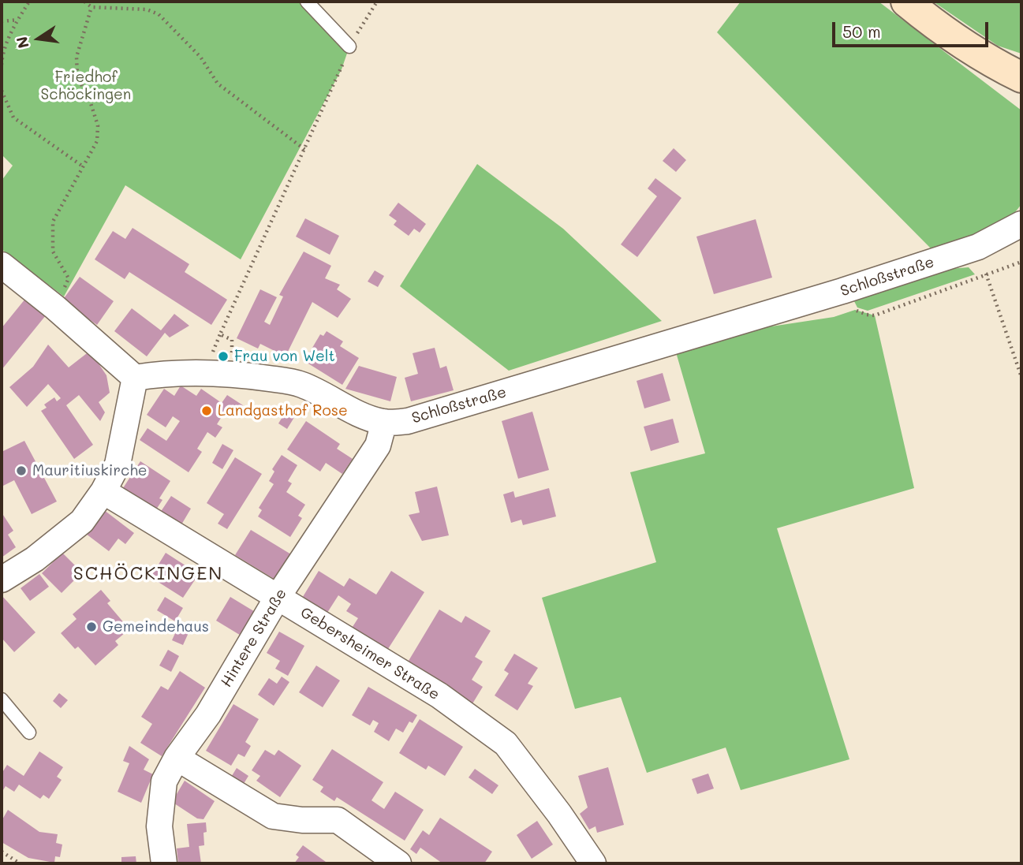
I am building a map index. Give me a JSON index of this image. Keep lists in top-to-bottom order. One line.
{"streets":{"street":["Schloßstraße","Hintere Straße","Gebersheimer Straße"]},"crossings":[["Schloßstraße","Hintere Straße"],["Hintere Straße","Gebersheimer Straße"]],"districts":["SCHÖCKINGEN"],"parks":["Friedhof Schöckingen"],"places":["Frau von Welt","Landgasthof Rose","Mauritiuskirche","Gemeindehaus"],"scale_bar":"50 m","north":"left"}
